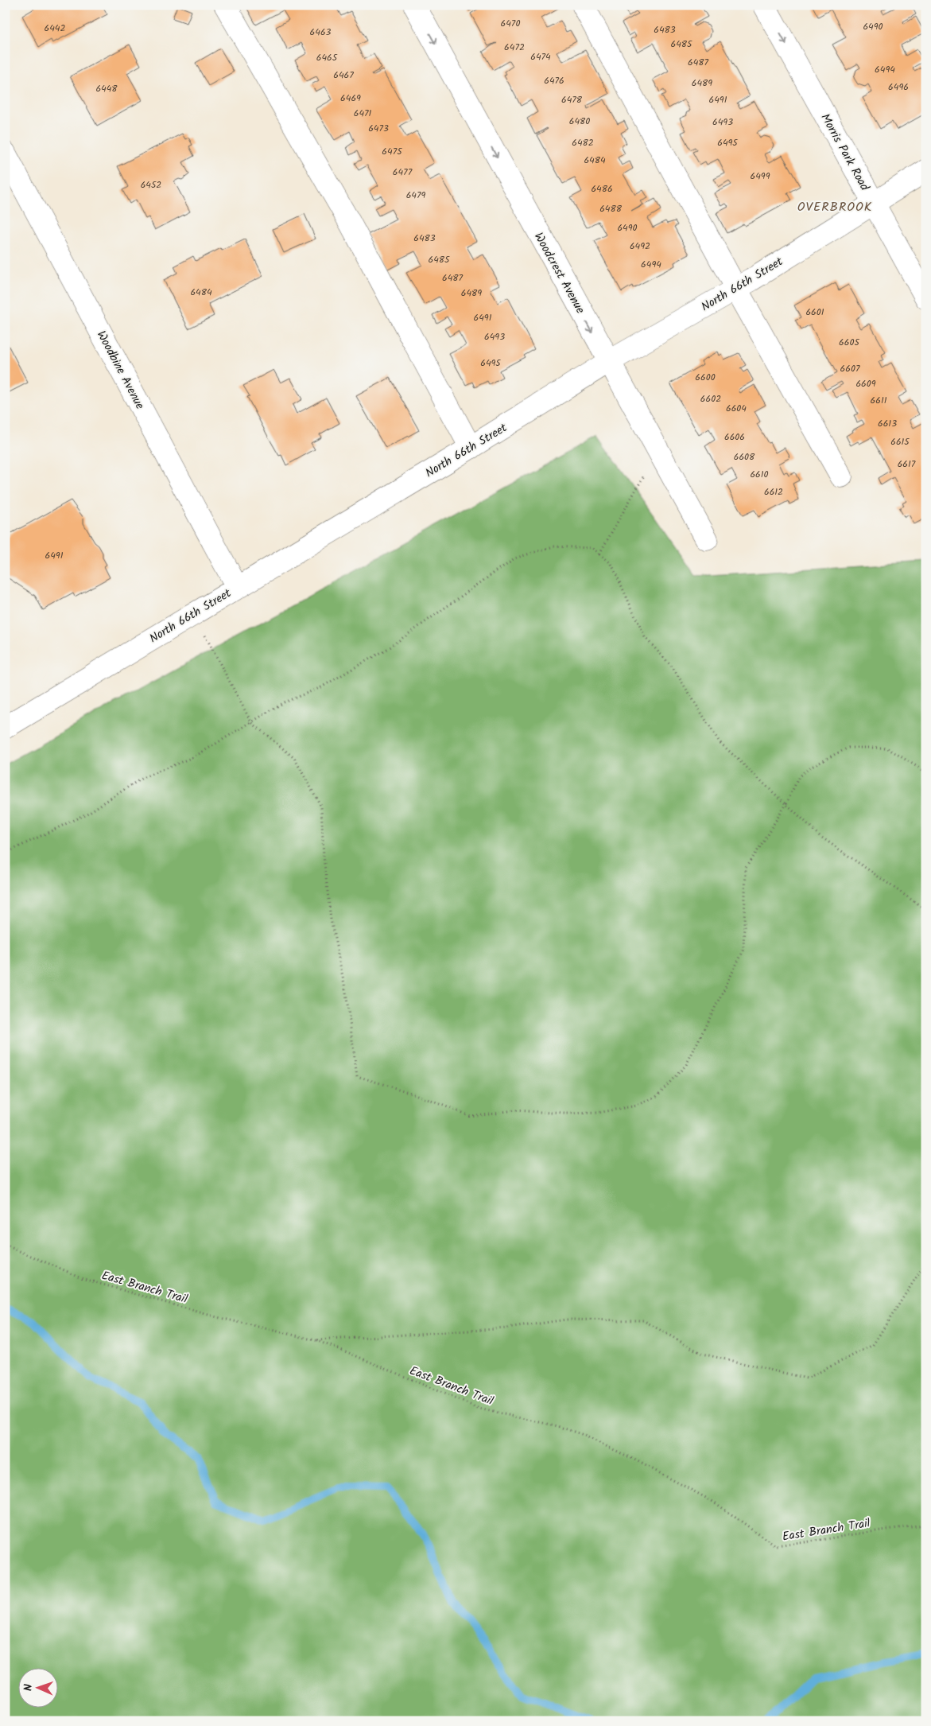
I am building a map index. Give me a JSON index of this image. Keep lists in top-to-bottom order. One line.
{"streets":{"street":["Morris Park Road","Woodcrest Avenue","North 66th Street","Woodbine Avenue"],"path":["East Branch Trail"]},"crossings":[["Morris Park Road","North 66th Street"],["Woodcrest Avenue","North 66th Street"],["North 66th Street","Woodbine Avenue"]],"districts":["OVERBROOK"],"house_numbers":["6470","6490","6442","6483","6463","6485","6472","6474","6465","6487","6494","6467","6476","6489","6496","6448","6469","6478","6491","6471","6480","6493","6473","6482","6495","6475","6484","6477","6499","6452","6486","6479","6488","6490","6483","6492","6485","6494","6487","6484","6489","6601","6491","6493","6605","6495","6607","6600","6609","6602","6611","6604","6613","6606","6615","6608","6617","6610","6612","6491"],"north":"left"}
